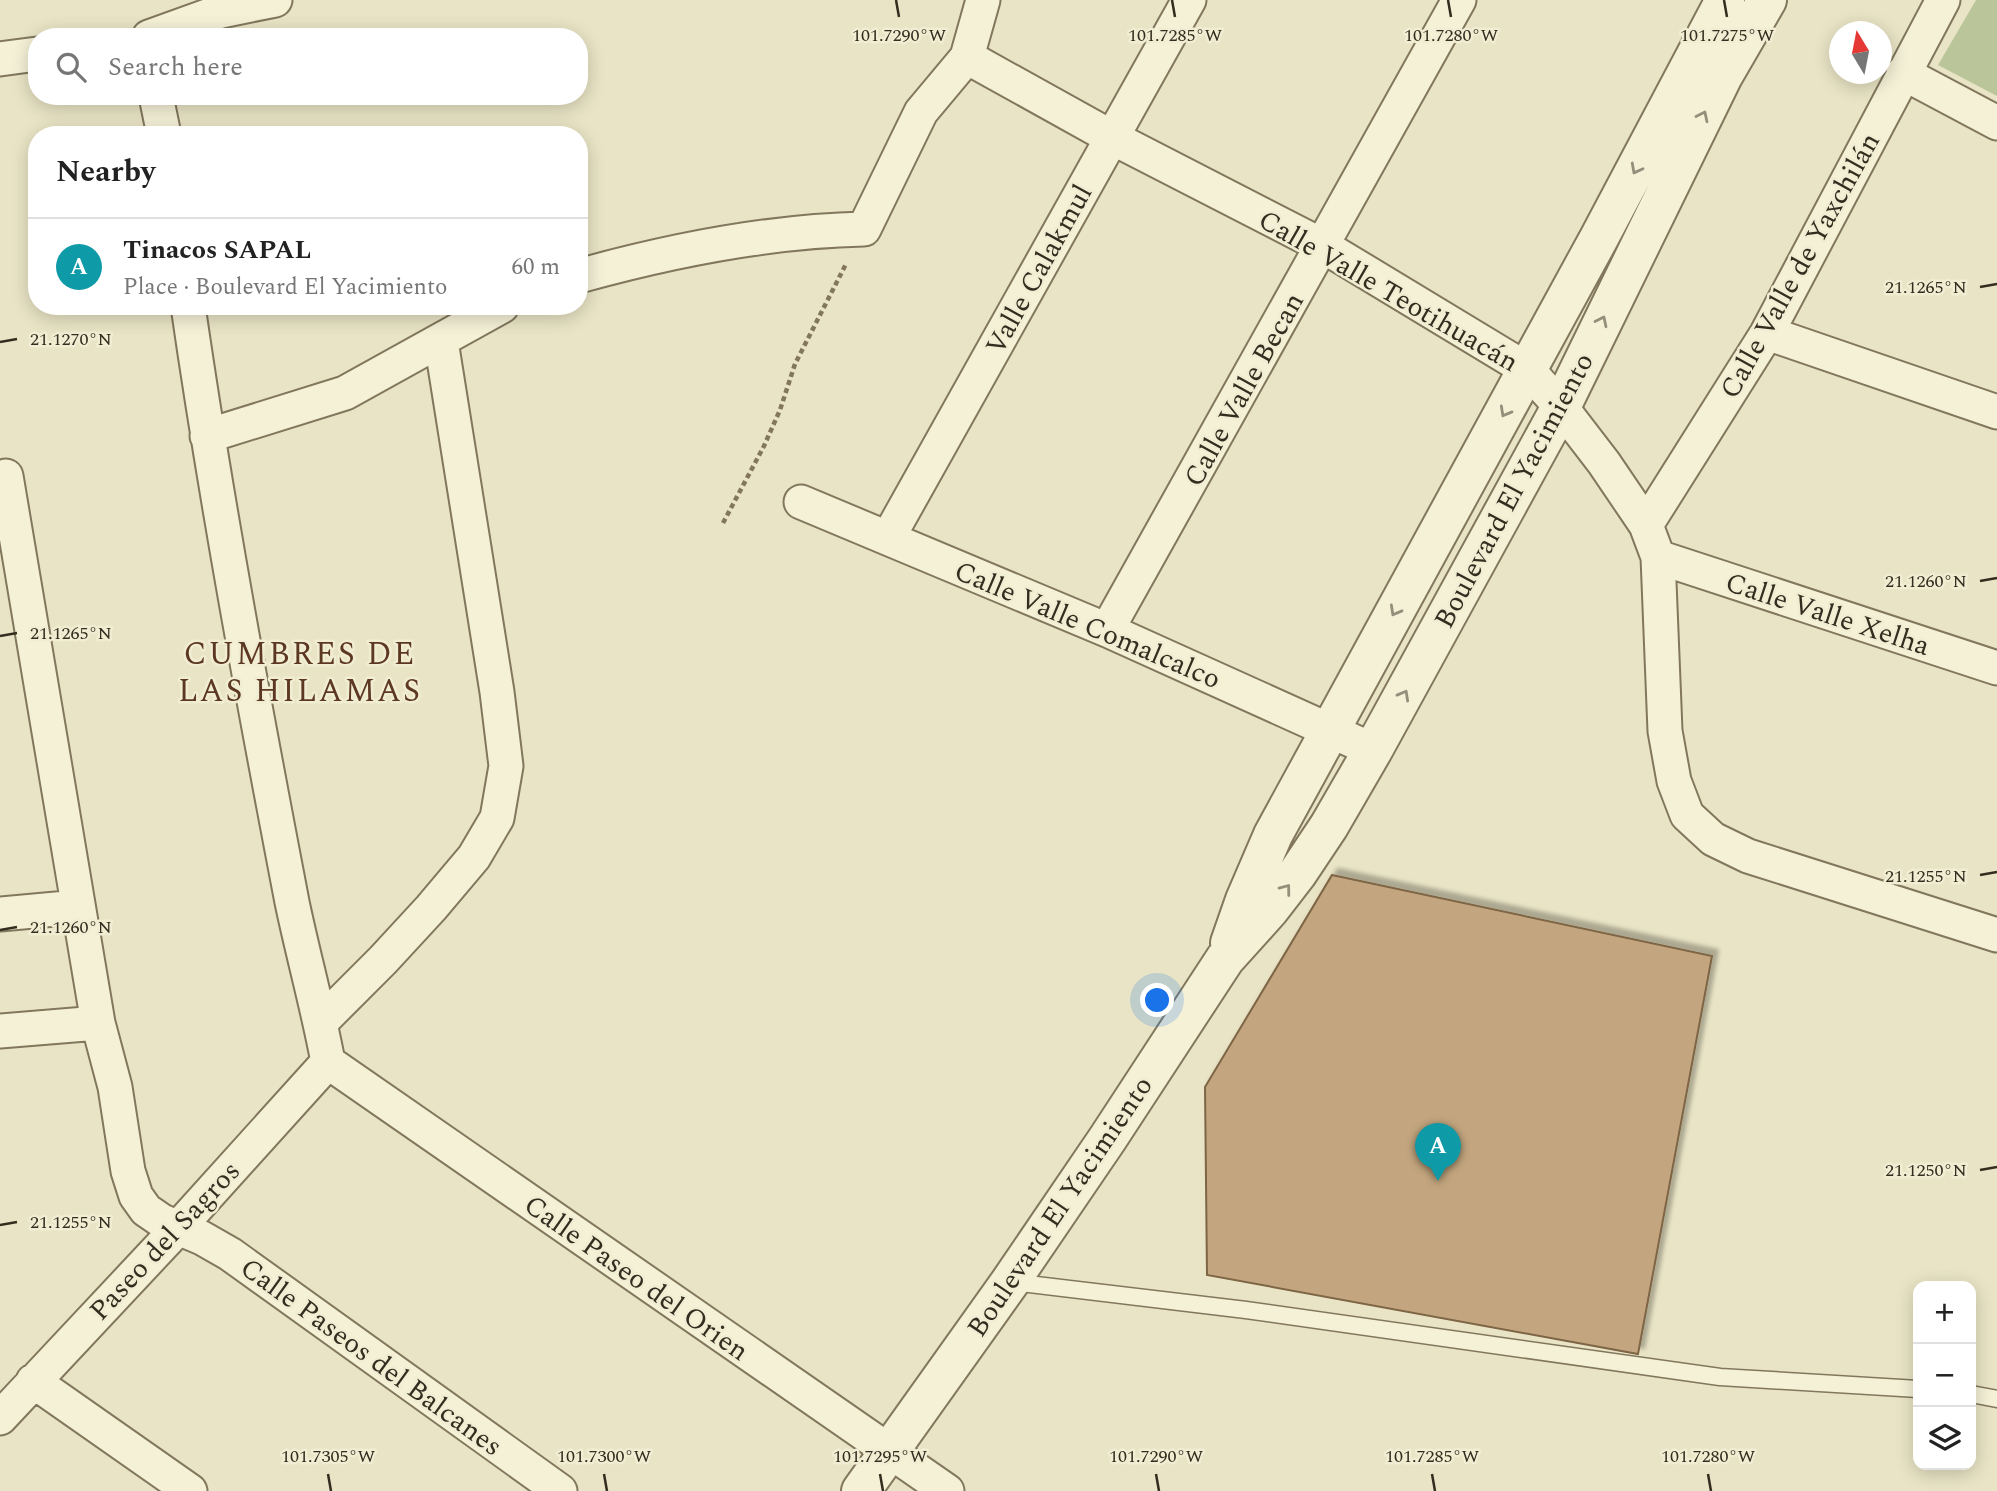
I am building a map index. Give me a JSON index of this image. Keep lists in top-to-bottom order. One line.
{"streets":{"street":["Calle Valle de Yaxchilán","Valle Calakmul","Calle Valle Teotihuacán","Calle Valle Becan","Boulevard El Yacimiento","Calle Valle Xelha","Calle Valle Comalcalco","Paseo del Sagros","Calle Paseo del Orien","Calle Paseos del Balcanes"]},"crossings":[["Calle Valle de Yaxchilán","Calle Valle Teotihuacán"],["Valle Calakmul","Calle Valle Teotihuacán"],["Valle Calakmul","Calle Valle Comalcalco"],["Calle Valle Teotihuacán","Calle Valle Becan"],["Calle Valle Teotihuacán","Boulevard El Yacimiento"],["Calle Valle Teotihuacán","Calle Valle Xelha"],["Calle Valle Becan","Calle Valle Comalcalco"],["Boulevard El Yacimiento","Calle Valle Comalcalco"],["Boulevard El Yacimiento","Calle Paseo del Orien"],["Paseo del Sagros","Calle Paseo del Orien"],["Paseo del Sagros","Calle Paseos del Balcanes"]],"districts":["CUMBRES DE LAS HILAMAS"],"north":"top","page":{"search":"Search here","heading":"Nearby","list":[{"mark":"A","name":"Tinacos SAPAL","note":"Place · Boulevard El Yacimiento","value":"60 m"}],"pins":"A","map_buttons":["+","−"]},"coordinates":["101.7290°W","101.7285°W","101.7280°W","101.7275°W","21.1265°N","21.1270°N","21.1260°N","21.1255°N","21.1250°N","101.7305°W","101.7300°W","101.7295°W"]}
